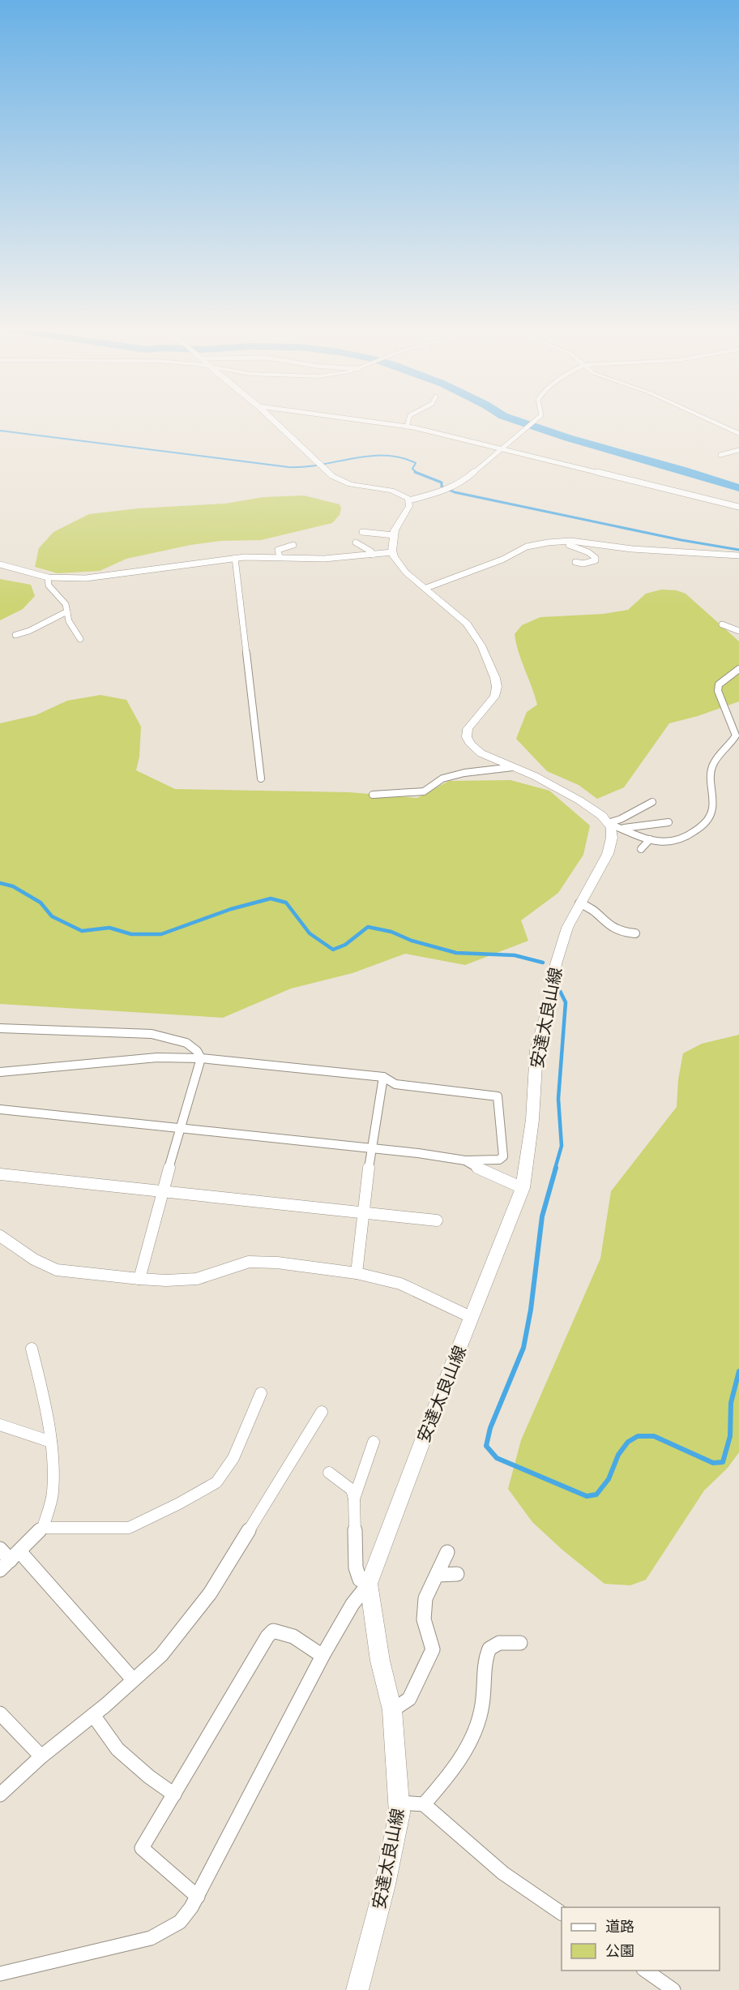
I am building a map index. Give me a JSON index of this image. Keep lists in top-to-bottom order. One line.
{"streets":{"main road":["安達太良山線"]},"legend":["道路","公園"]}
